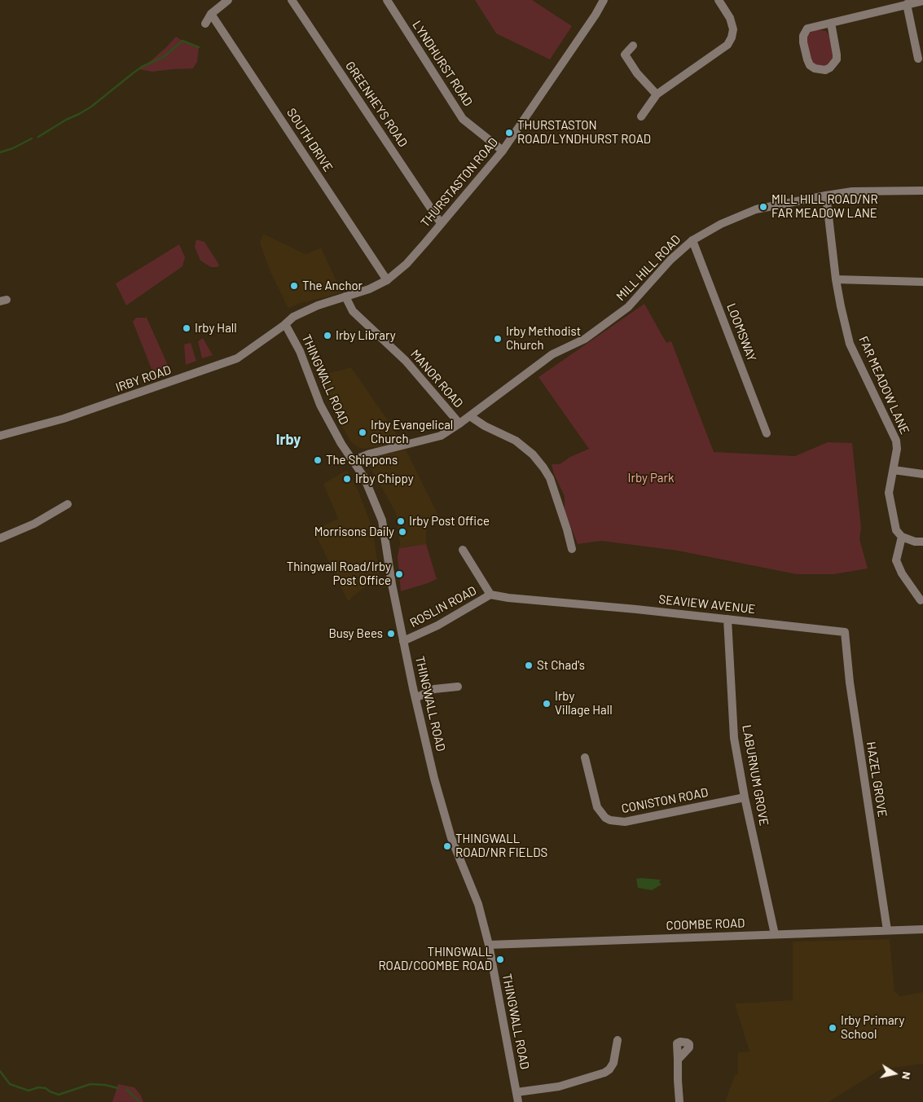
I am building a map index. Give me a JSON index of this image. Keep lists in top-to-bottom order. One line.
{"streets":{"street":["LYNDHURST ROAD","GREENHEYS ROAD","SOUTH DRIVE","THURSTASTON ROAD","MILL HILL ROAD","LOOMSWAY","IRBY ROAD","MANOR ROAD","THINGWALL ROAD","FAR MEADOW LANE","SEAVIEW AVENUE","ROSLIN ROAD","LABURNUM GROVE","HAZEL GROVE","CONISTON ROAD","COOMBE ROAD"]},"crossings":[["LYNDHURST ROAD","THURSTASTON ROAD"],["GREENHEYS ROAD","THURSTASTON ROAD"],["SOUTH DRIVE","THURSTASTON ROAD"],["THURSTASTON ROAD","IRBY ROAD"],["THURSTASTON ROAD","MANOR ROAD"],["THURSTASTON ROAD","THINGWALL ROAD"],["MILL HILL ROAD","LOOMSWAY"],["MILL HILL ROAD","MANOR ROAD"],["MILL HILL ROAD","THINGWALL ROAD"],["MILL HILL ROAD","FAR MEADOW LANE"],["IRBY ROAD","THINGWALL ROAD"],["THINGWALL ROAD","ROSLIN ROAD"],["THINGWALL ROAD","COOMBE ROAD"],["SEAVIEW AVENUE","ROSLIN ROAD"],["SEAVIEW AVENUE","LABURNUM GROVE"],["SEAVIEW AVENUE","HAZEL GROVE"],["LABURNUM GROVE","CONISTON ROAD"],["LABURNUM GROVE","COOMBE ROAD"],["HAZEL GROVE","COOMBE ROAD"]],"districts":["Irby"],"parks":["Irby Park"],"places":["THURSTASTON ROAD/LYNDHURST ROAD","MILL HILL ROAD/NR FAR MEADOW LANE","The Anchor","Irby Hall","Irby Library","Irby Methodist Church","Irby Evangelical Church","The Shippons","Irby Chippy","Irby Post Office","Morrisons Daily","Thingwall Road/Irby Post Office","Busy Bees","St Chad's","Irby Village Hall","THINGWALL ROAD/NR FIELDS","THINGWALL ROAD/COOMBE ROAD","Irby Primary School"],"north":"right"}
